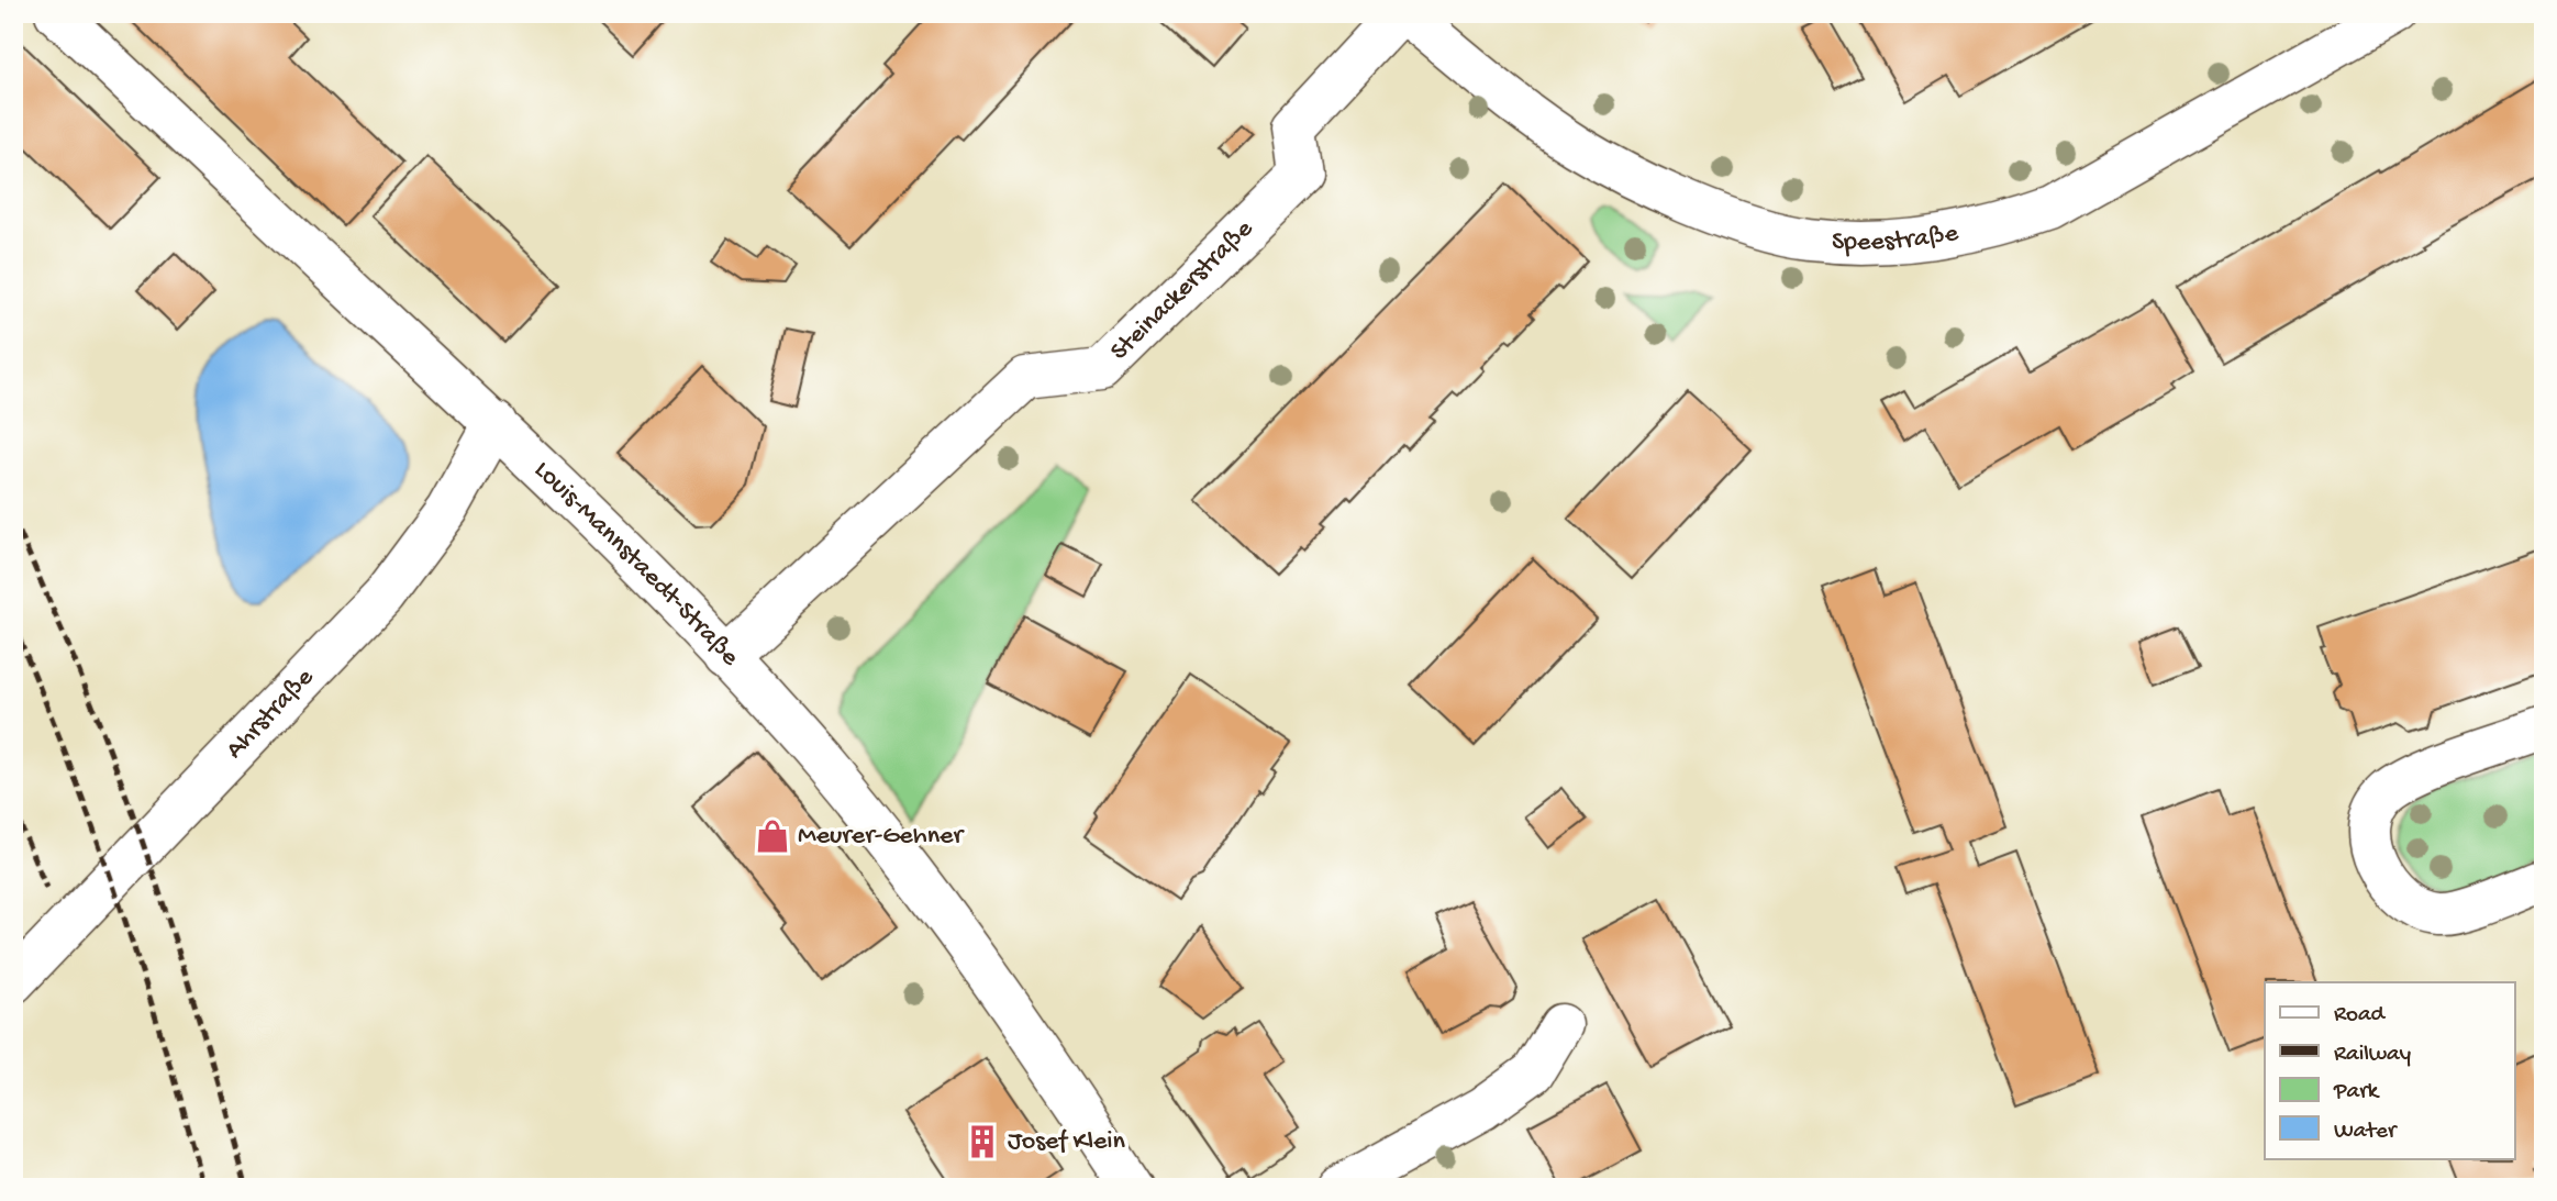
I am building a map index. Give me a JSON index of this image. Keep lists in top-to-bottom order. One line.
{"streets":{"street":["Speestraße","Steinackerstraße","Louis-Mannstaedt-Straße","Ahrstraße"]},"crossings":[["Speestraße","Steinackerstraße"],["Steinackerstraße","Louis-Mannstaedt-Straße"],["Louis-Mannstaedt-Straße","Ahrstraße"]],"places":{"shop":["Meurer-Gehner"],"building":["Josef Klein"]},"legend":["Road","Railway","Park","Water"]}
